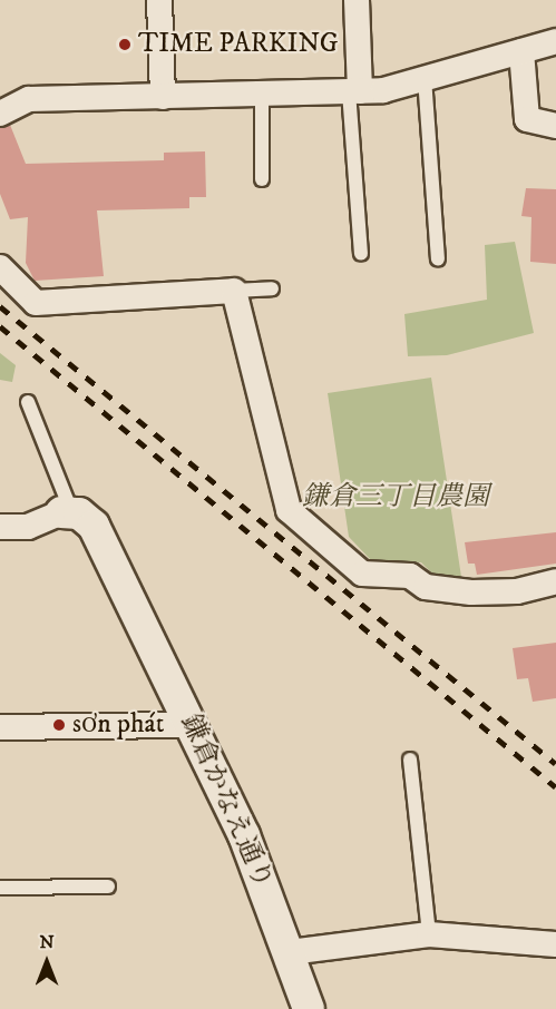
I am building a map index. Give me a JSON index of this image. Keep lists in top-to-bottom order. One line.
{"streets":{"street":["鎌倉かなえ通り"]},"parks":["鎌倉三丁目農園"],"places":["TIME PARKING","sơn phát"],"north":"top"}
